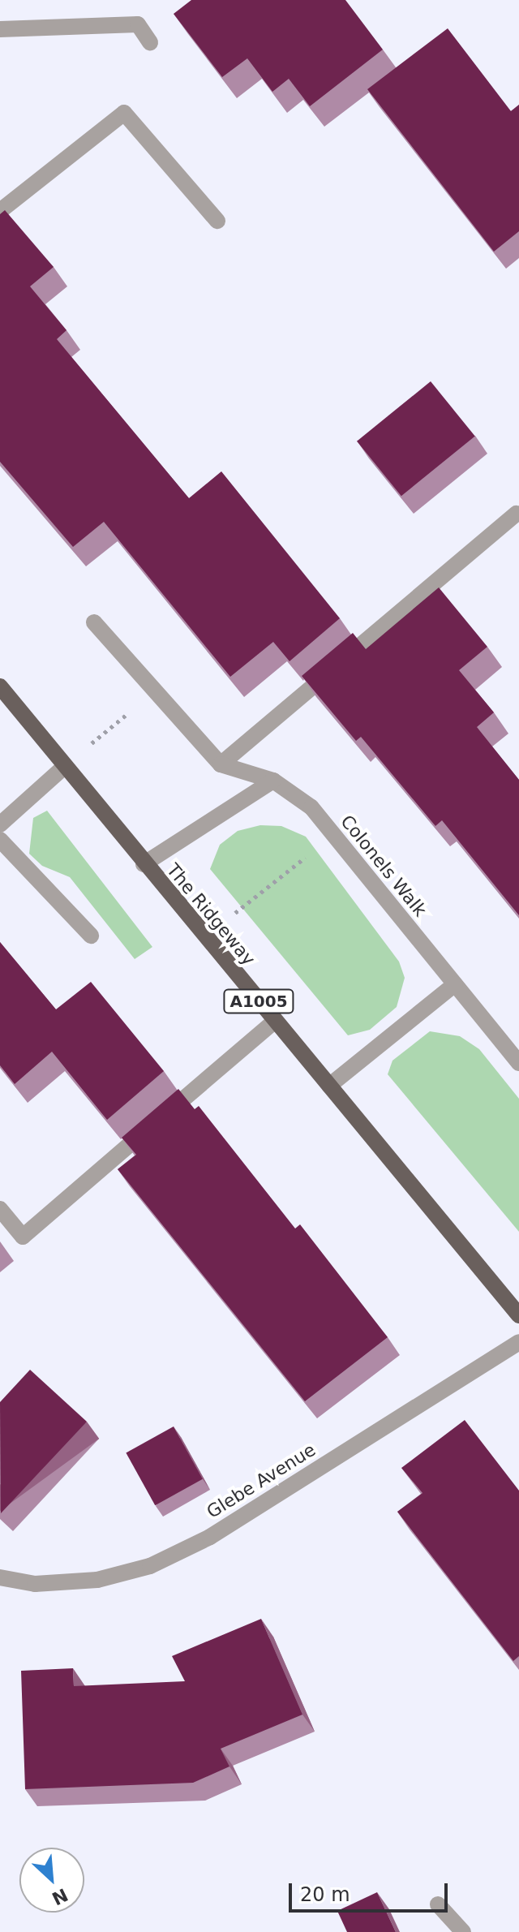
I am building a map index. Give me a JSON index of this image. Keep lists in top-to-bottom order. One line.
{"streets":{"main road":["The Ridgeway","A1005"],"street":["Colonels Walk","Glebe Avenue"]},"scale_bar":"20 m","north":"bottom right"}
